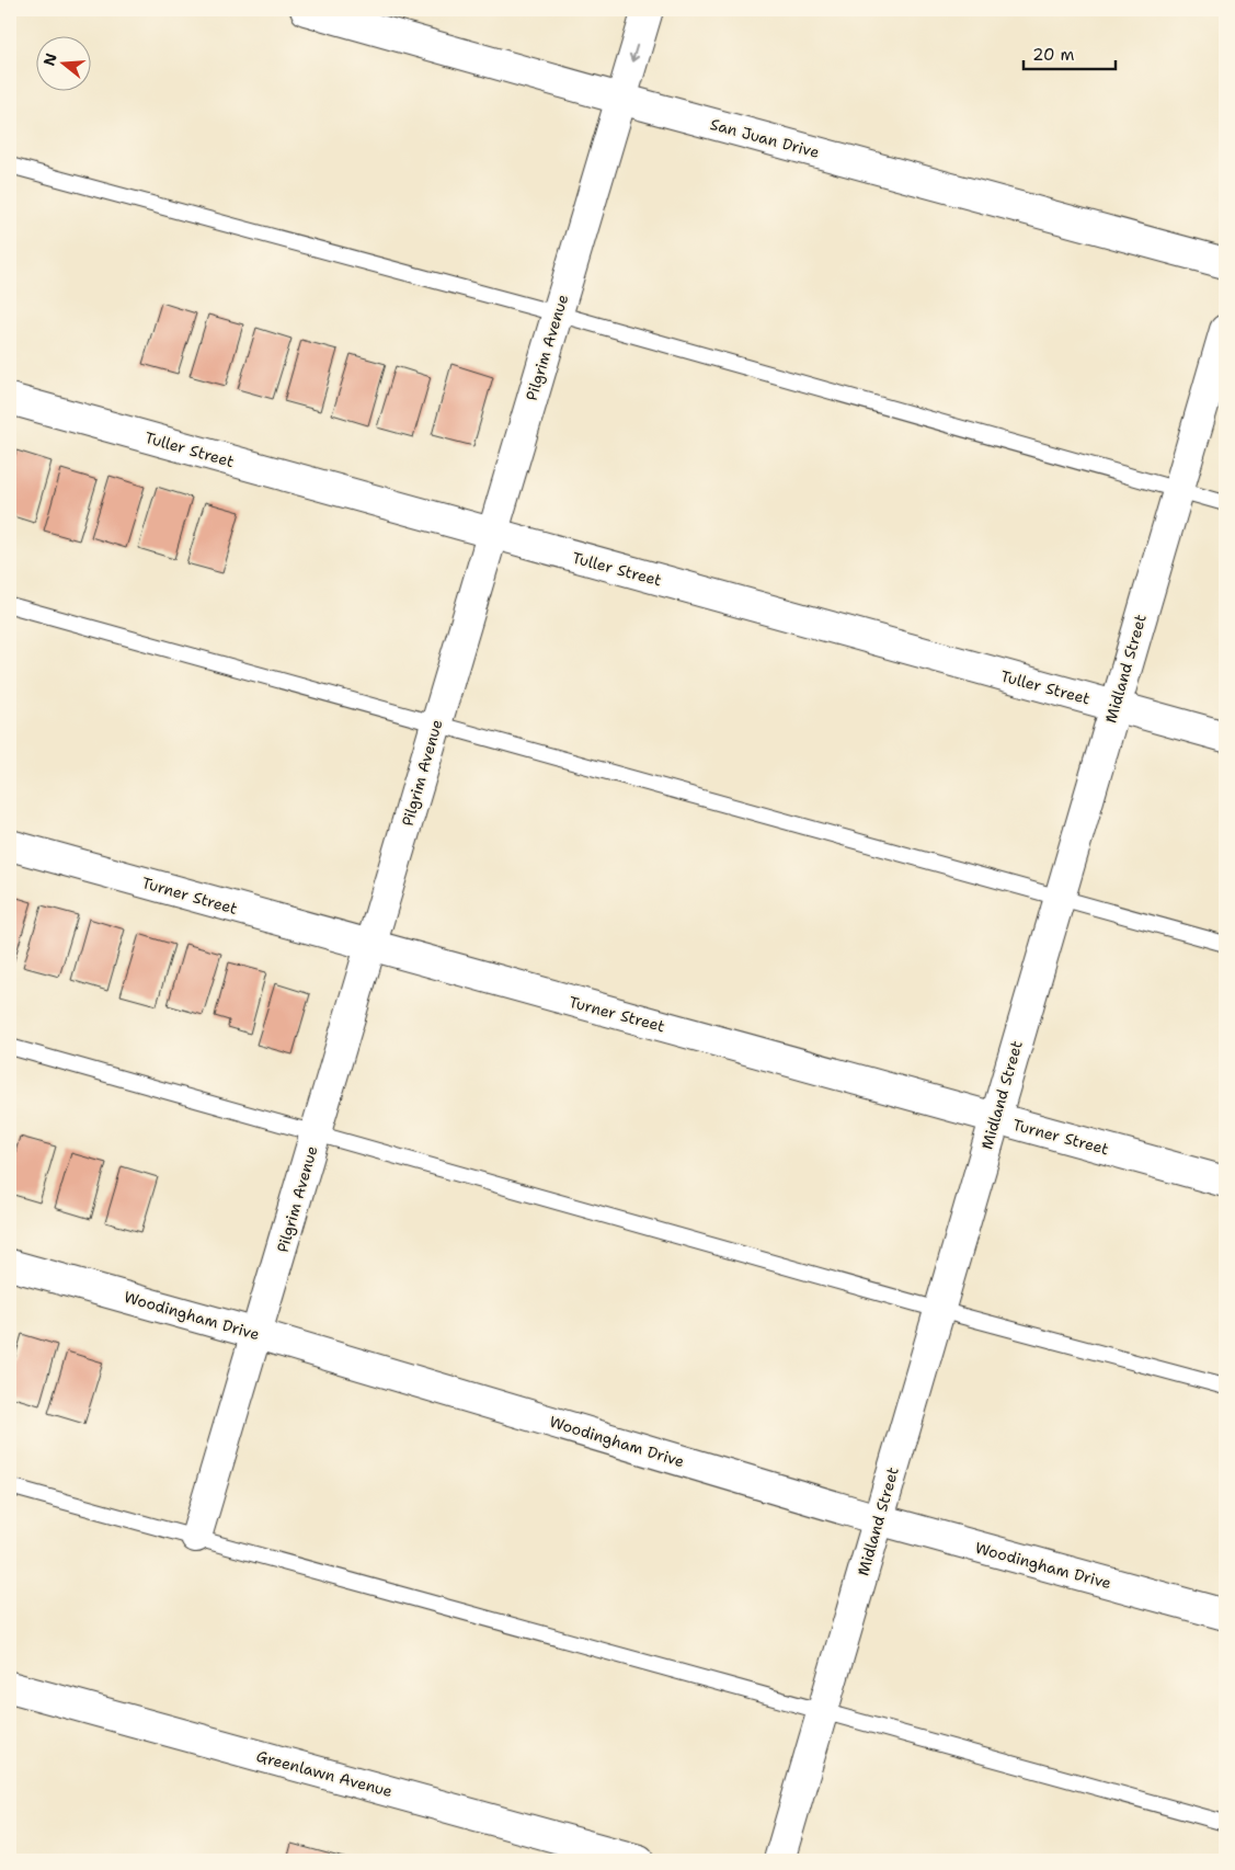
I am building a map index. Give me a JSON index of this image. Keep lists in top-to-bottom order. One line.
{"streets":{"street":["San Juan Drive","Pilgrim Avenue","Tuller Street","Midland Street","Turner Street","Woodingham Drive","Greenlawn Avenue"]},"crossings":[["San Juan Drive","Pilgrim Avenue"],["Pilgrim Avenue","Tuller Street"],["Pilgrim Avenue","Turner Street"],["Pilgrim Avenue","Woodingham Drive"],["Tuller Street","Midland Street"],["Midland Street","Turner Street"],["Midland Street","Woodingham Drive"]],"scale_bar":"20 m","north":"left"}
